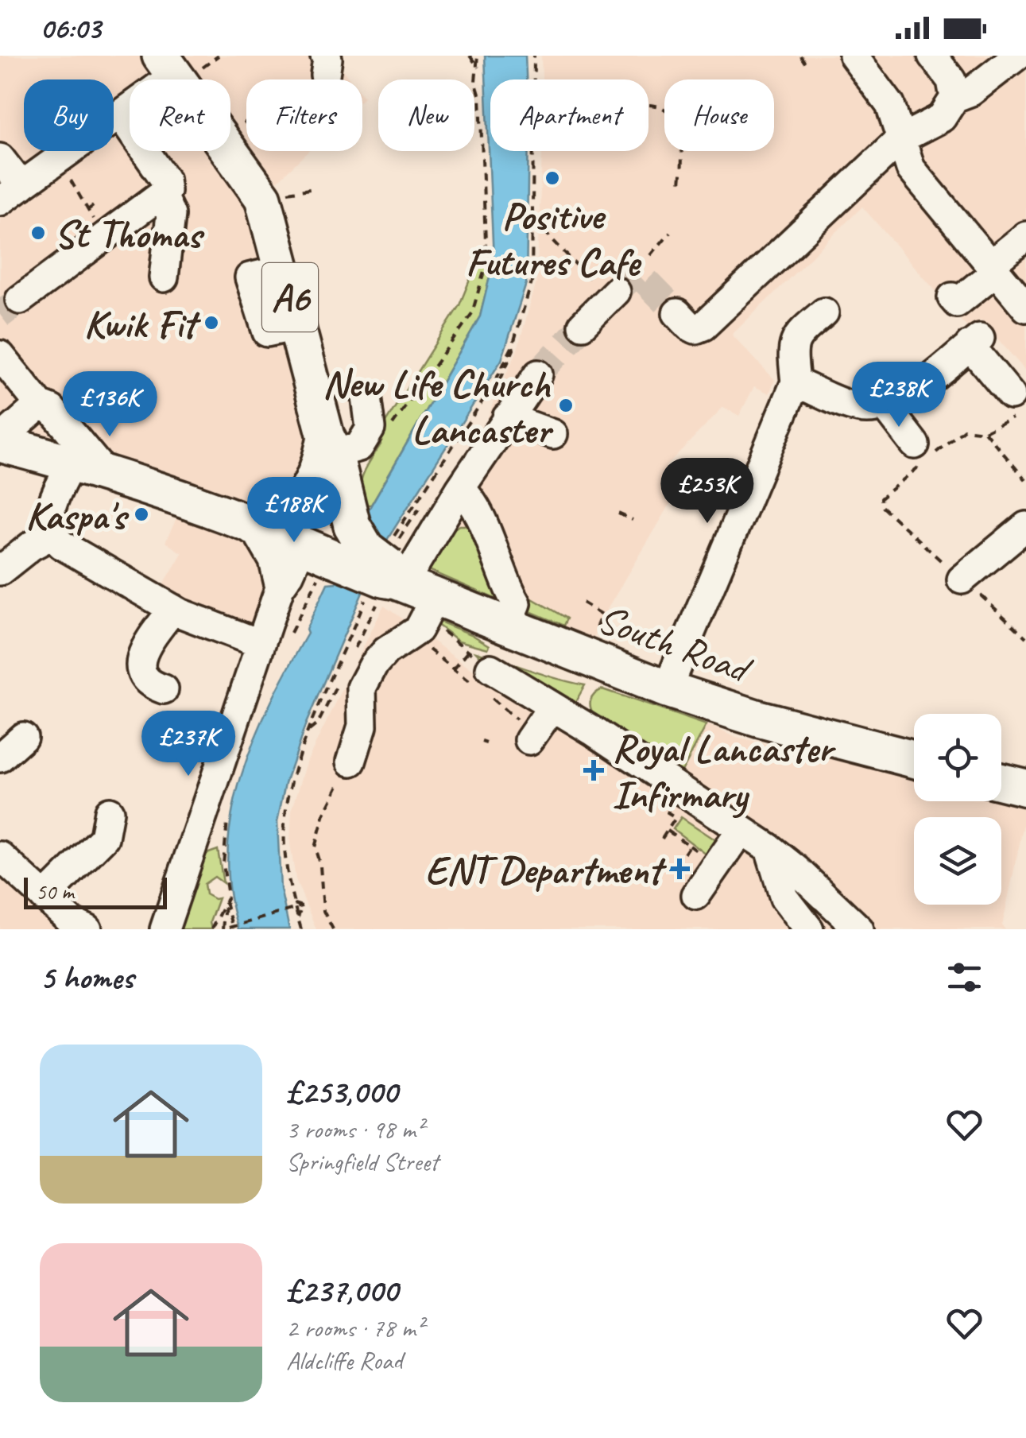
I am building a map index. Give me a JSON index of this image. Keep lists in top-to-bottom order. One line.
{"streets":{"main road":["A6","South Road"]},"crossings":[["A6","South Road"]],"places":{"other":["Positive Futures Cafe","St Thomas","Kwik Fit","New Life Church Lancaster","Kaspa's"],"health":["Royal Lancaster Infirmary","ENT Department"]},"scale_bar":"50 m","page":{"status":"06:03","chip":["Buy","Rent","Filters","New","Apartment","House"],"price":["£238K","£136K","£253K","£188K","£237K"],"scale":"50 m","heading":"5 homes","list":[{"name":"£253,000","note":"3 rooms · 98 m² · Springfield Street"},{"name":"£237,000","note":"2 rooms · 78 m² · Aldcliffe Road"}]}}
